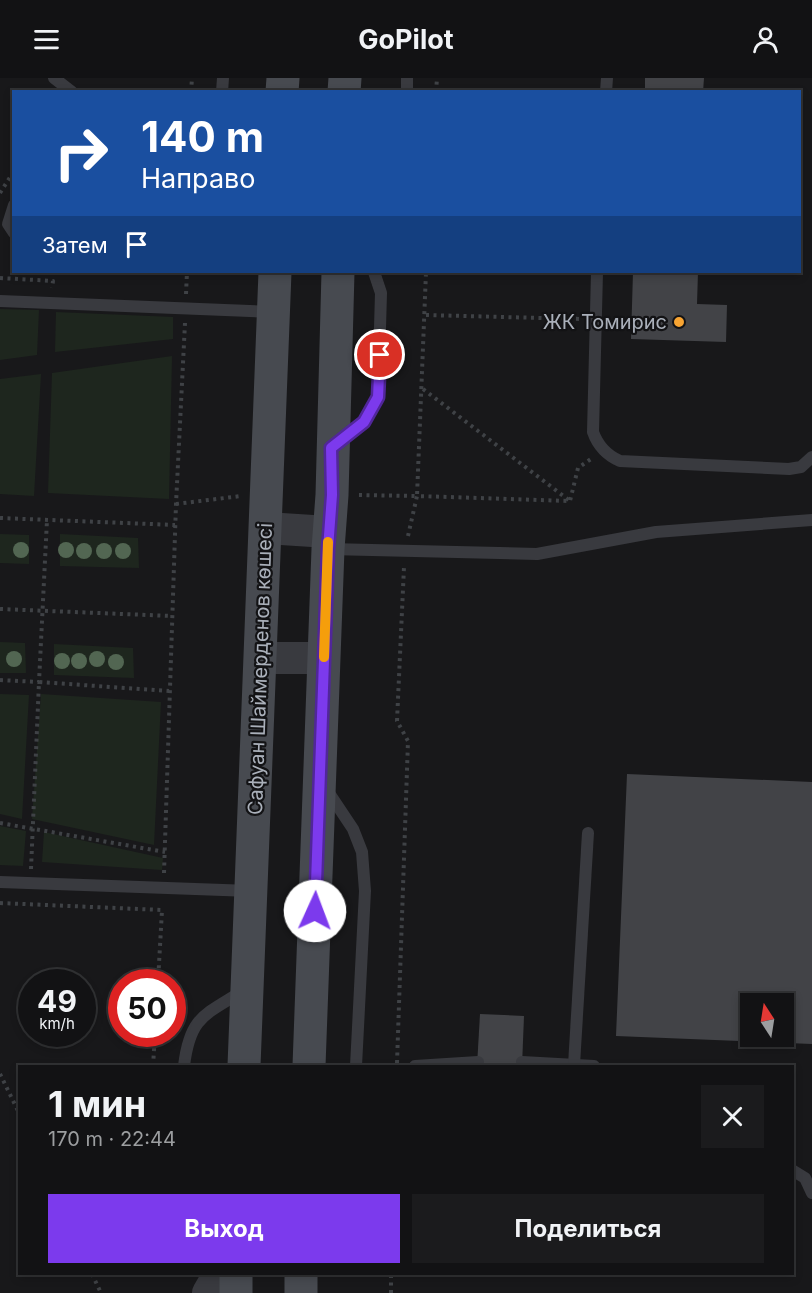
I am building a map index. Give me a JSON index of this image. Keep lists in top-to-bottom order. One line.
{"streets":{"main road":["Сафуан Шаймерденов көшесі"]},"places":["ЖК Томирис"],"north":"top","page":{"header":"GoPilot","turn":["140 m","Направо"],"then":"Затем","speed":"49 km/h","limit":"50","heading":["1 мин","170 m · 22:44"],"buttons":["Выход","Поделиться"]}}
